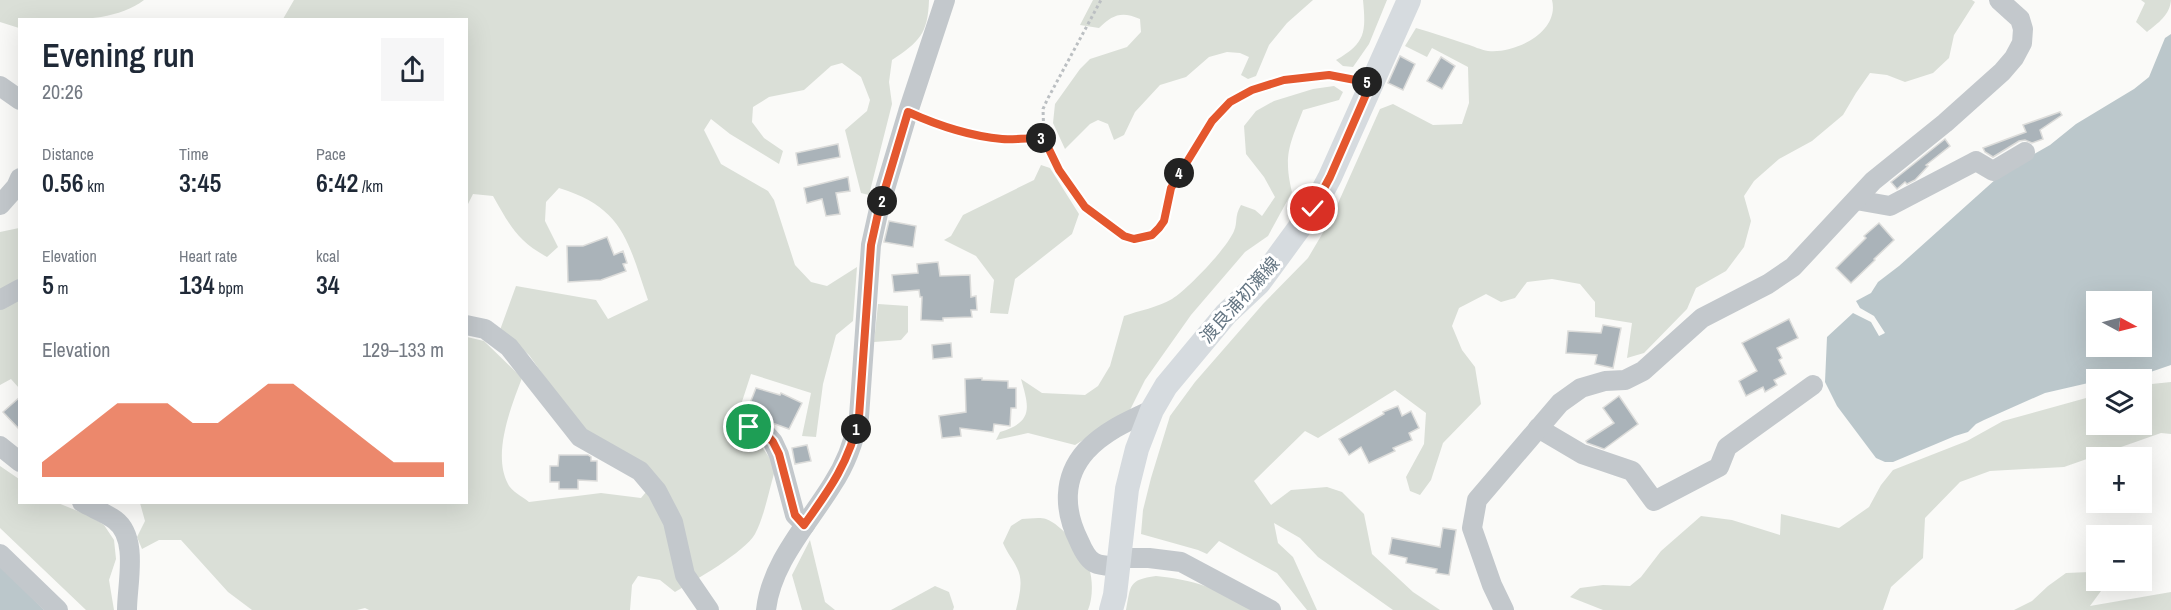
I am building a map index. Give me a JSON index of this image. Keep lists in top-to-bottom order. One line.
{"streets":{"main road":["渡良浦初瀬線"]},"north":"right","page":{"heading":["Evening run","20:26"],"pins":["5","3","4","2","1"],"stats":[["Distance","0.56 km"],["Time","3:45"],["Pace","6:42 /km"],["Elevation","5 m"],["Heart rate","134 bpm"],["kcal","34"]],"map_buttons":["+","−"],"chart":["Elevation","129–133 m"]}}
